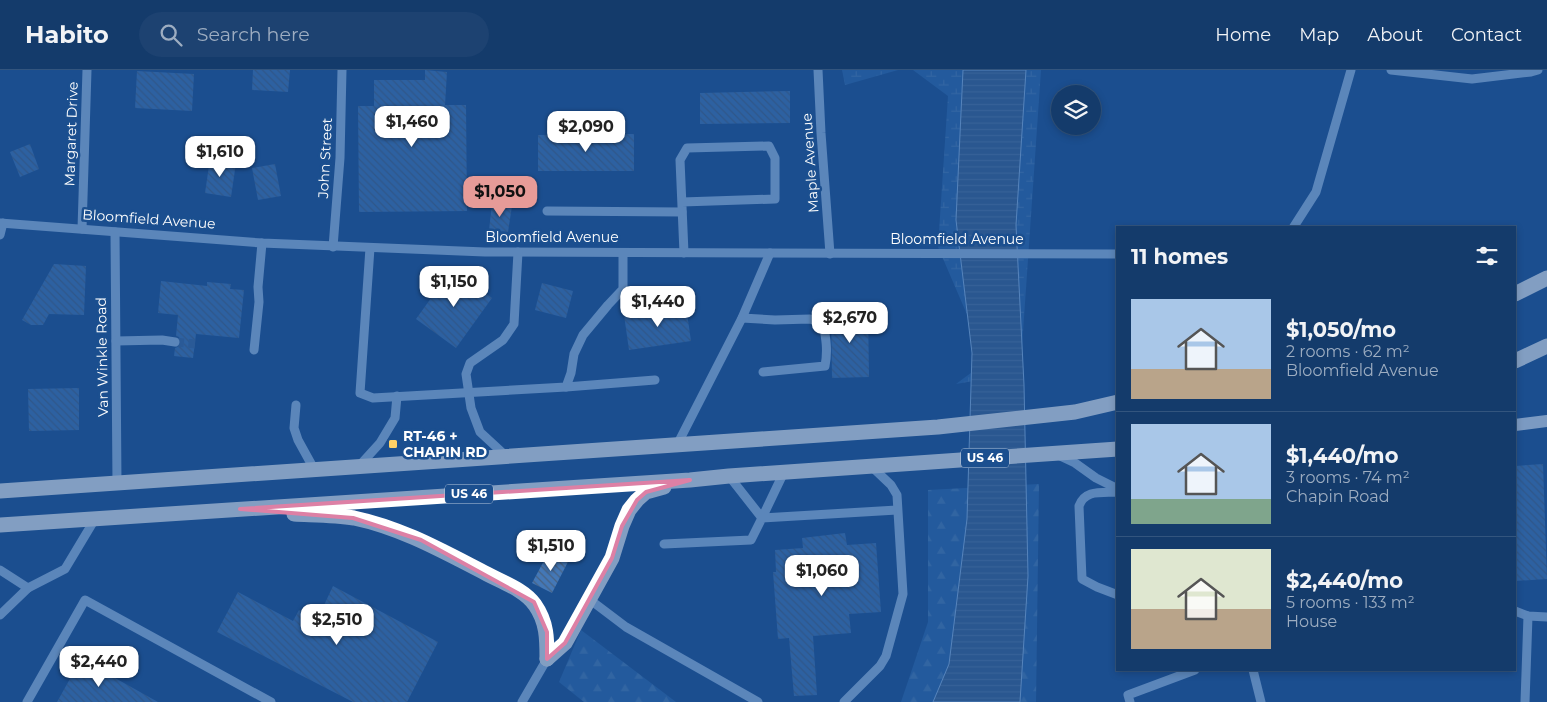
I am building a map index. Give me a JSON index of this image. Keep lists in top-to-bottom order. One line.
{"streets":{"highway":["US 46"],"street":["Margaret Drive","John Street","Maple Avenue","Bloomfield Avenue","Van Winkle Road"]},"crossings":[["Margaret Drive","Bloomfield Avenue"],["John Street","Bloomfield Avenue"],["Maple Avenue","Bloomfield Avenue"],["Bloomfield Avenue","Van Winkle Road"]],"places":{"transit":["RT-46 + CHAPIN RD"]},"page":{"header":"Habito","search":"Search here","nav":["Home","Map","About","Contact"],"price":["$1,460","$2,090","$1,610","$1,050","$1,150","$1,440","$2,670","$1,510","$1,060","$2,510","$2,440"],"heading":"11 homes","list":[{"name":"$1,050/mo","note":"2 rooms · 62 m² · Bloomfield Avenue"},{"name":"$1,440/mo","note":"3 rooms · 74 m² · Chapin Road"},{"name":"$2,440/mo","note":"5 rooms · 133 m² · House"}]}}
